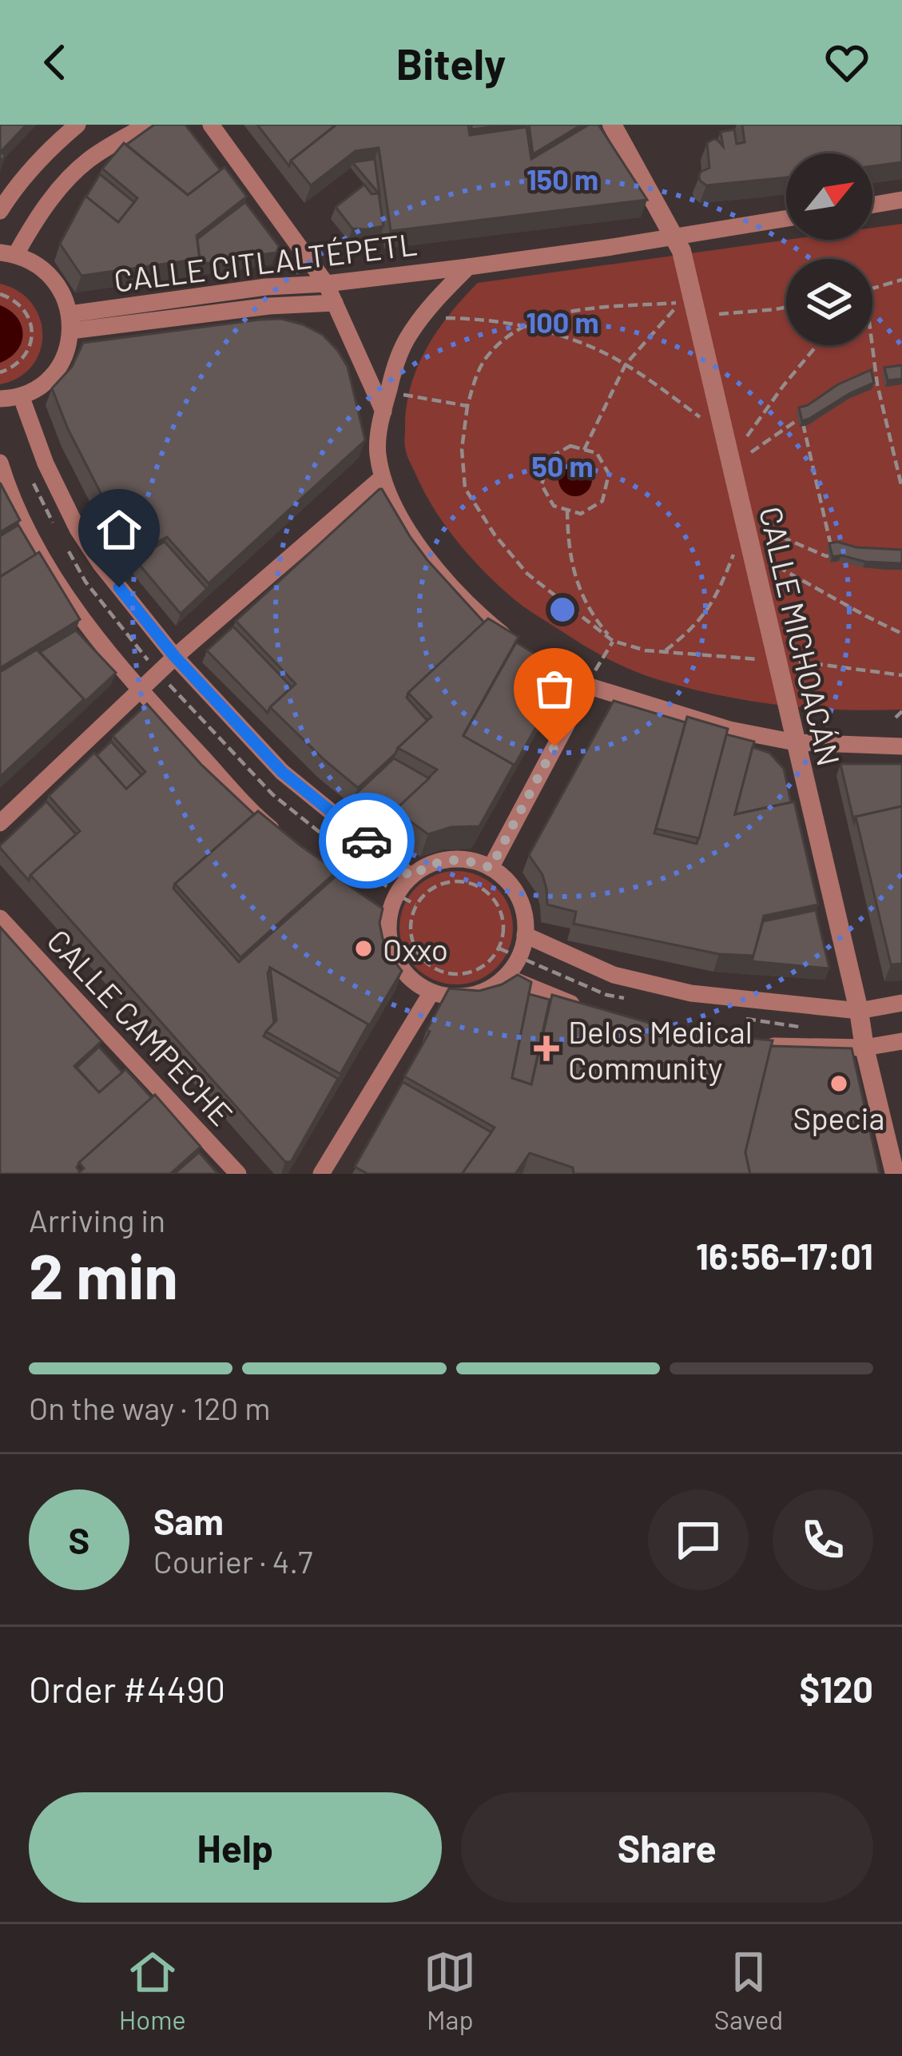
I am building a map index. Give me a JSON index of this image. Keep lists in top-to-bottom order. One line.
{"streets":{"street":["CALLE CITLALTÉPETL","CALLE MICHOACÁN","CALLE CAMPECHE"]},"crossings":[["CALLE CITLALTÉPETL","CALLE MICHOACÁN"]],"places":{"other":["Oxxo","Specia"],"health":["Delos Medical Community"]},"north":"top right","page":{"header":"Bitely","heading":["2 min","Arriving in","16:56–17:01"],"panel":["Sam","Courier · 4.7","Order #4490","$120"],"bar":"On the way · 120 m","round":"S","buttons":["Help","Share"],"tabs":["Home","Map","Saved"]},"rings":["150 m","100 m","50 m"]}
